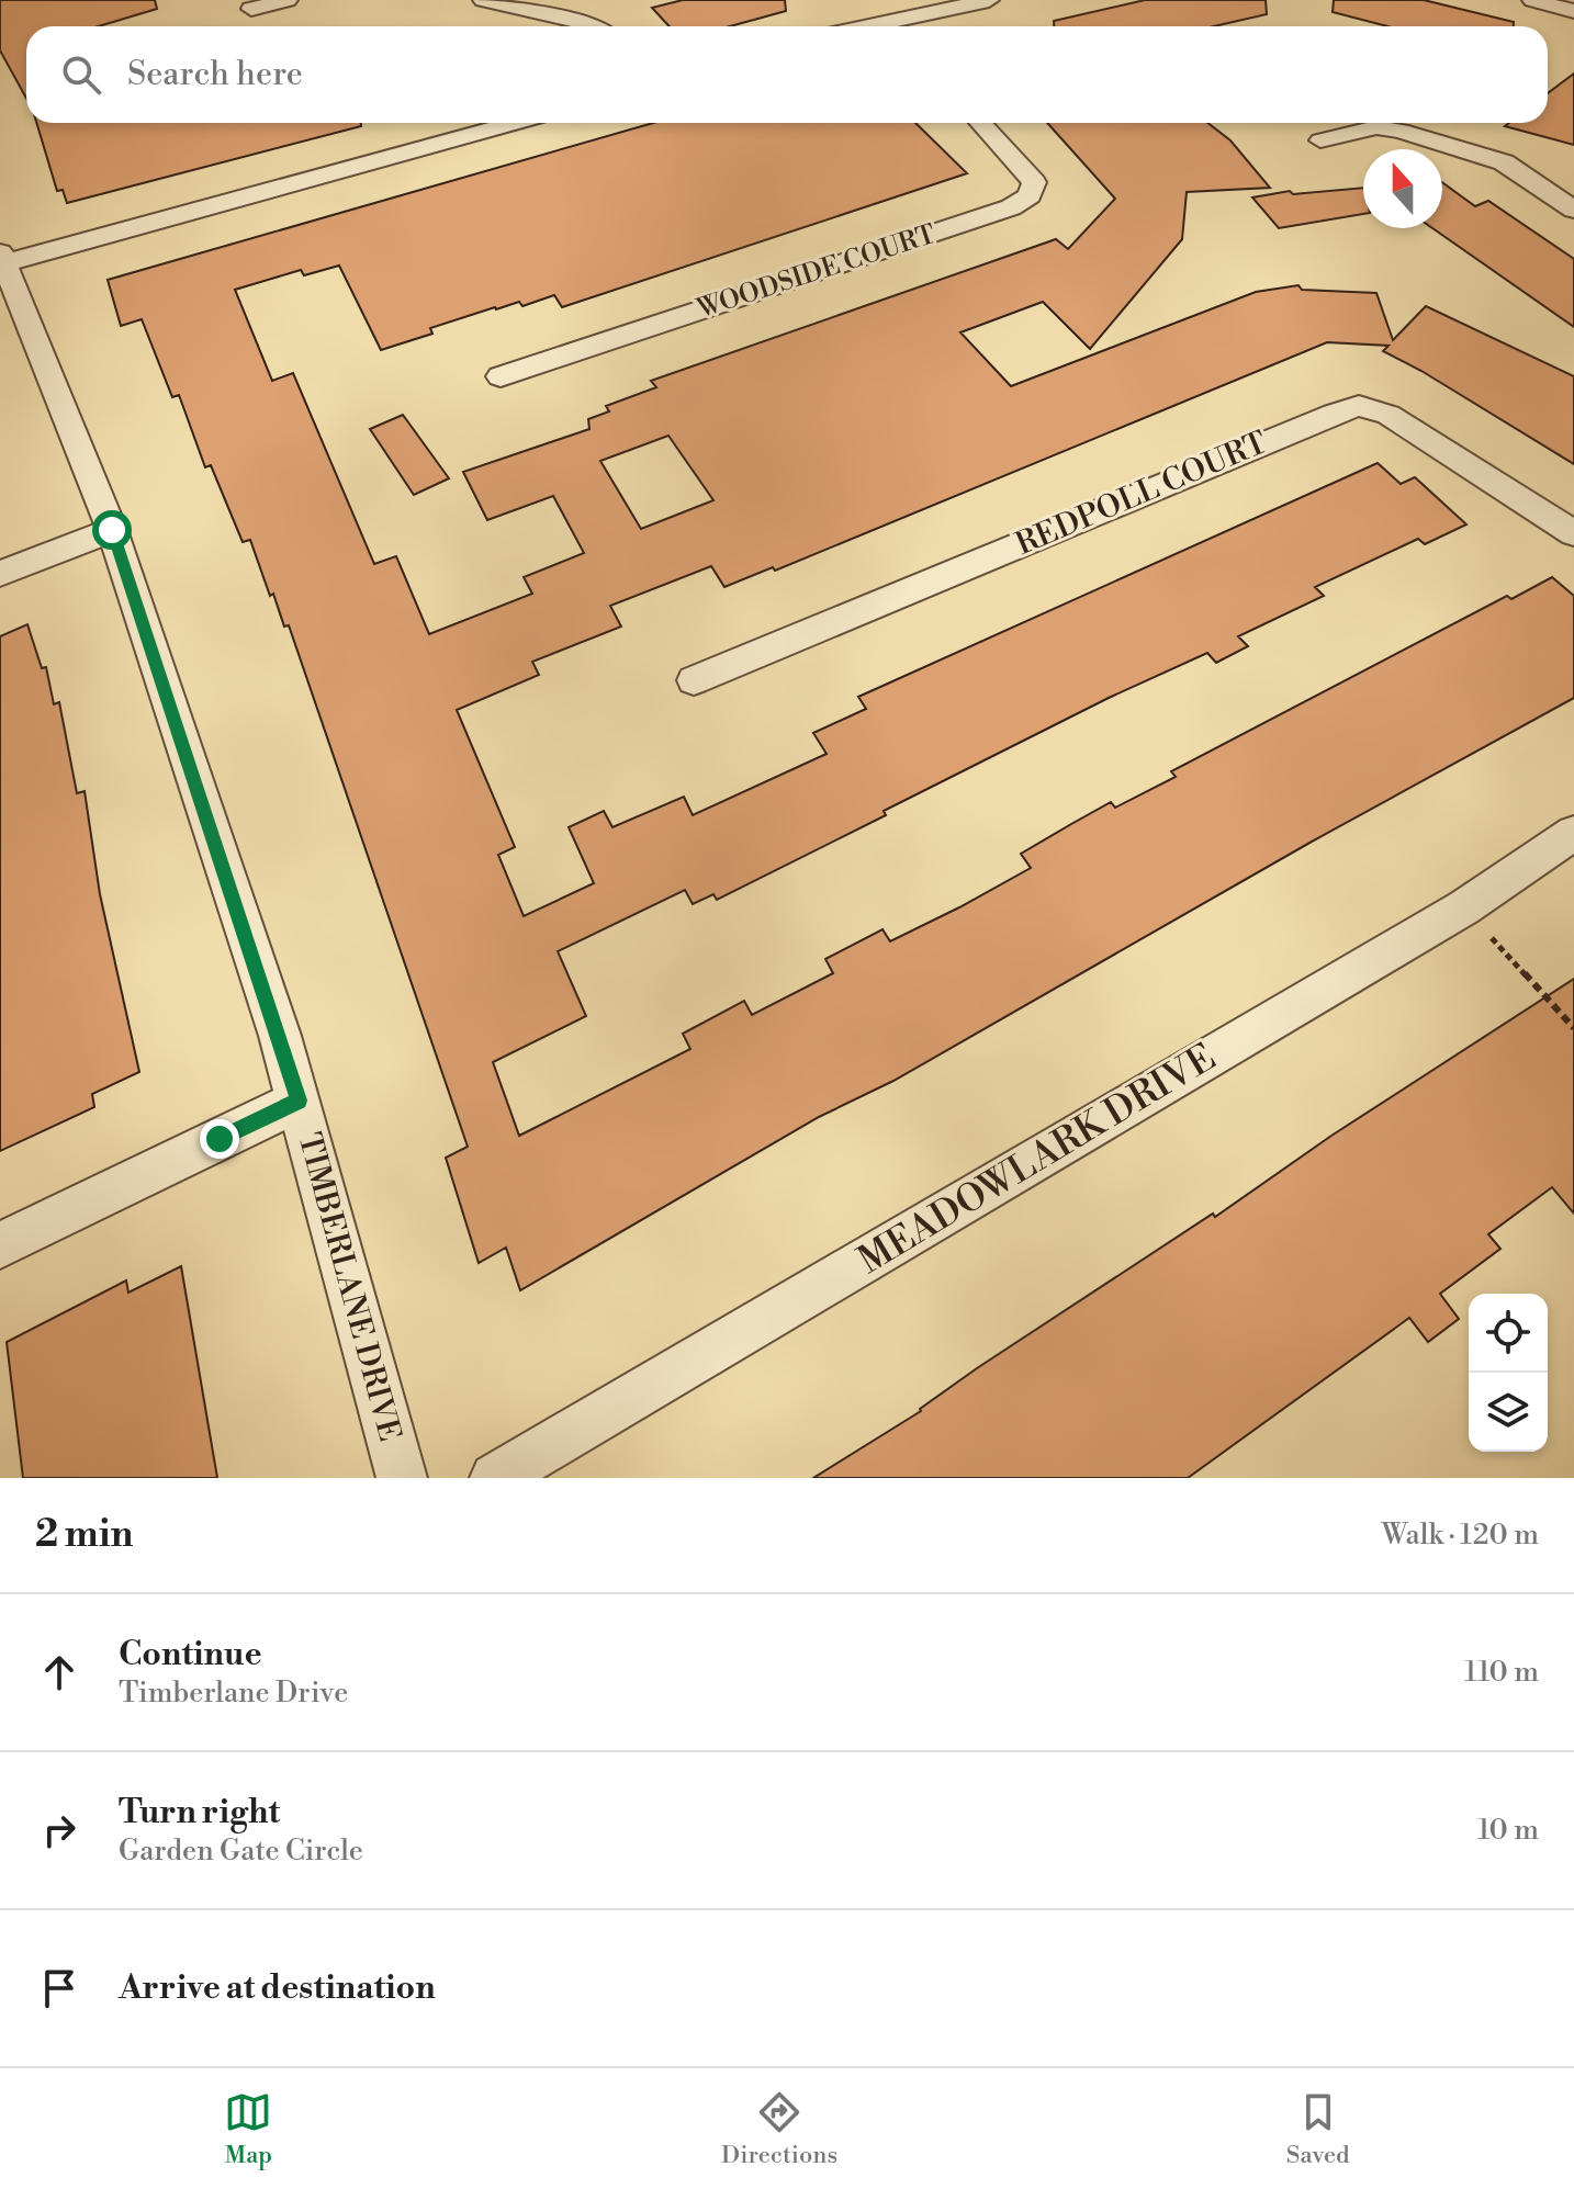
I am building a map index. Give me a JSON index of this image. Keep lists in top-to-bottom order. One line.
{"streets":{"street":["WOODSIDE COURT","REDPOLL COURT","MEADOWLARK DRIVE","TIMBERLANE DRIVE"]},"north":"top","page":{"search":"Search here","heading":["2 min","Walk · 120 m"],"list":[["Continue","Timberlane Drive","110 m"],["Turn right","Garden Gate Circle","10 m"],"Arrive at destination"],"nav":["Map","Directions","Saved"]}}
